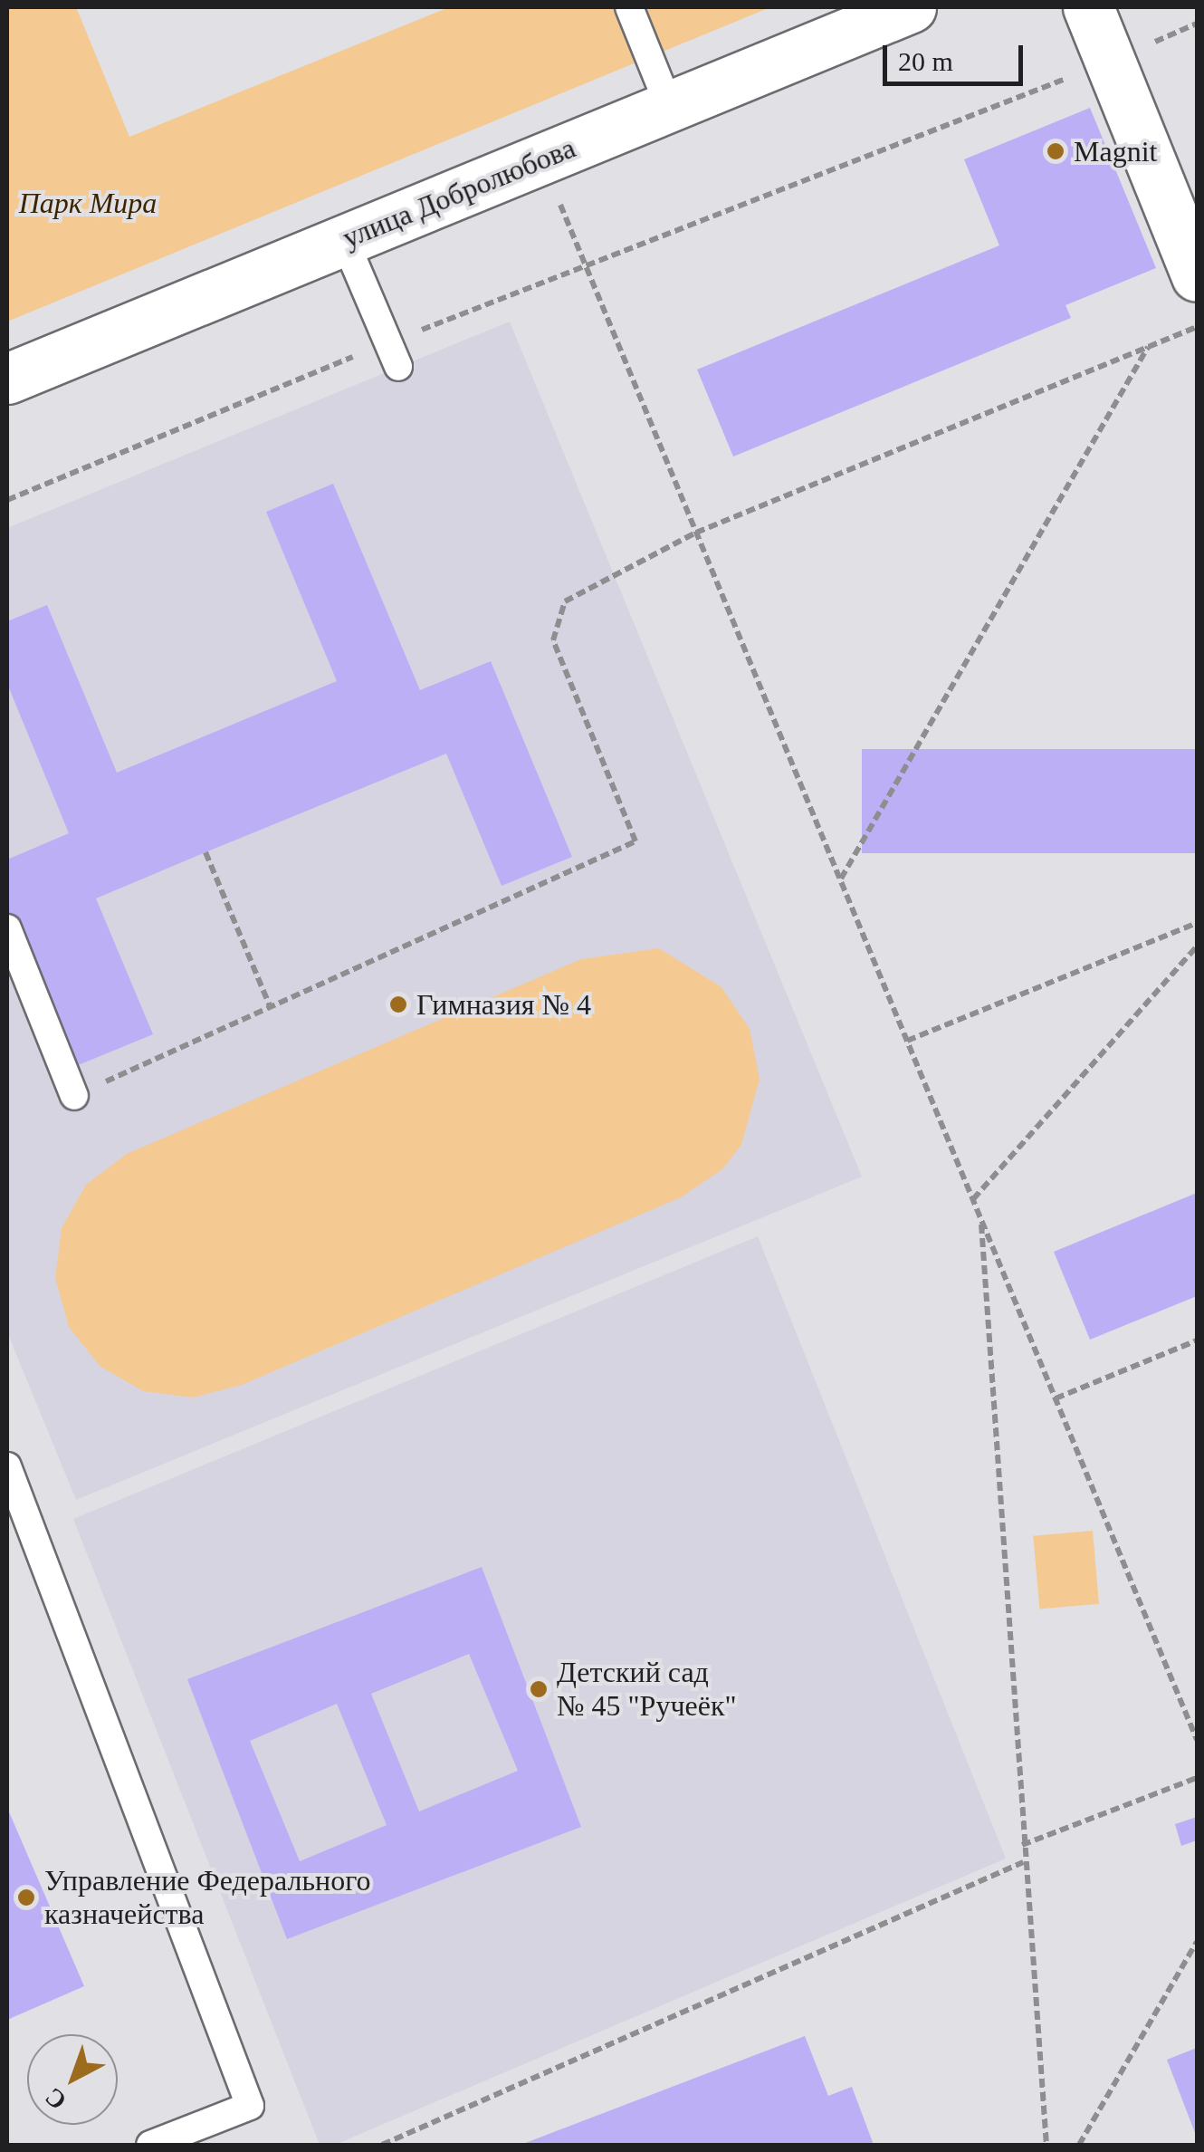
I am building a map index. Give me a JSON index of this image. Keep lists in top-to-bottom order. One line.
{"streets":{"street":["улица Добролюбова"]},"parks":["Парк Мира"],"places":["Magnit","Гимназия № 4","Детский сад № 45 \"Ручеёк\"","Управление Федерального казначейства"],"scale_bar":"20 m","north":"bottom left"}
